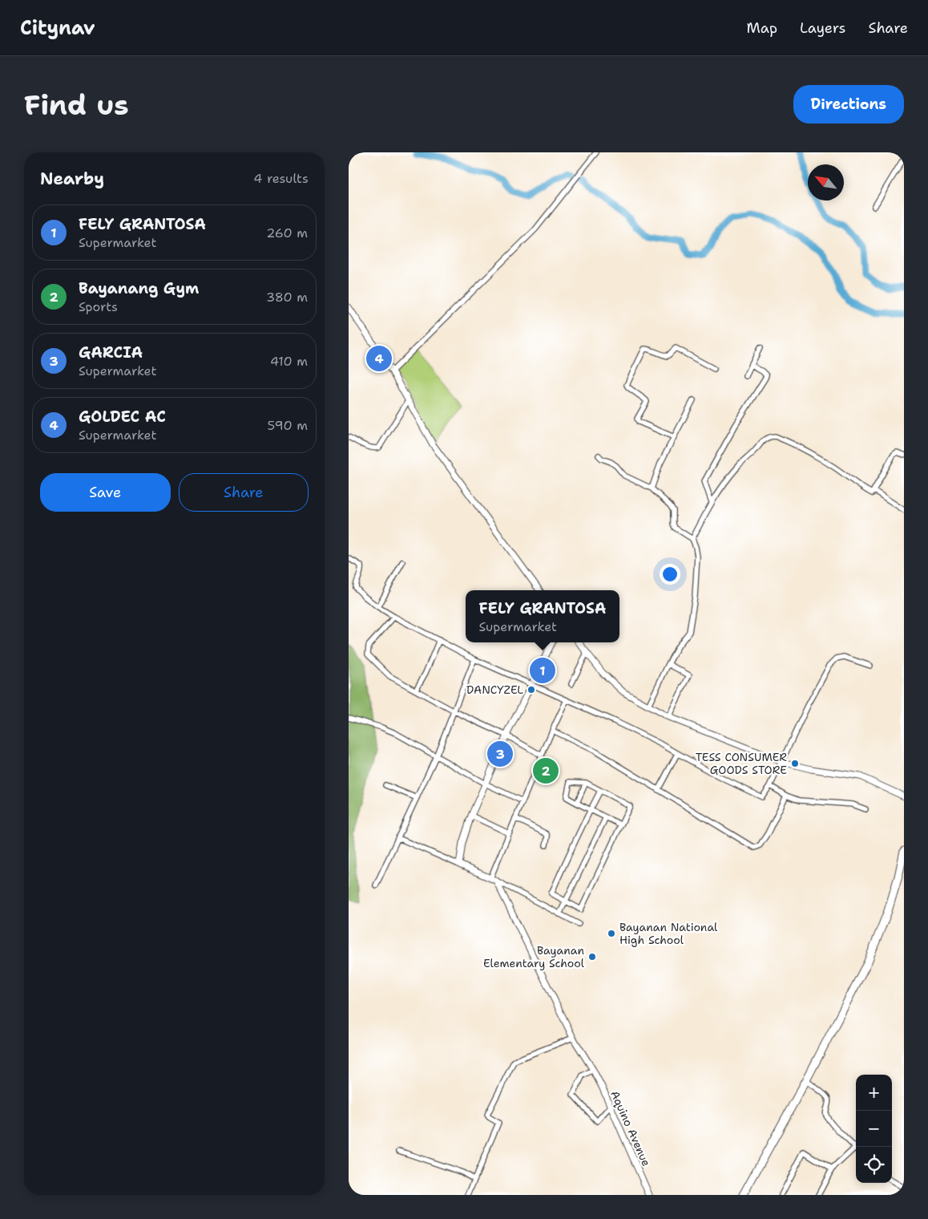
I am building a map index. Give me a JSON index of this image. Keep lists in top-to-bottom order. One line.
{"streets":{"street":["Aquino Avenue"]},"places":["DANCYZEL","TESS CONSUMER GOODS STORE","Bayanan National High School","Bayanan Elementary School"],"north":"top left","page":{"header":"Citynav","nav":["Map","Layers","Share"],"buttons":["Directions",["Save","Share"]],"title":"Find us","heading":["Nearby","4 results"],"list":[{"mark":"1","name":"FELY GRANTOSA","note":"Supermarket","value":"260 m"},{"mark":"2","name":"Bayanang Gym","note":"Sports","value":"380 m"},{"mark":"3","name":"GARCIA","note":"Supermarket","value":"410 m"},{"mark":"4","name":"GOLDEC AC","note":"Supermarket","value":"590 m"}],"pins":["4","1","3","2"],"popup":["FELY GRANTOSA","Supermarket"],"map_buttons":["+","−"]}}
